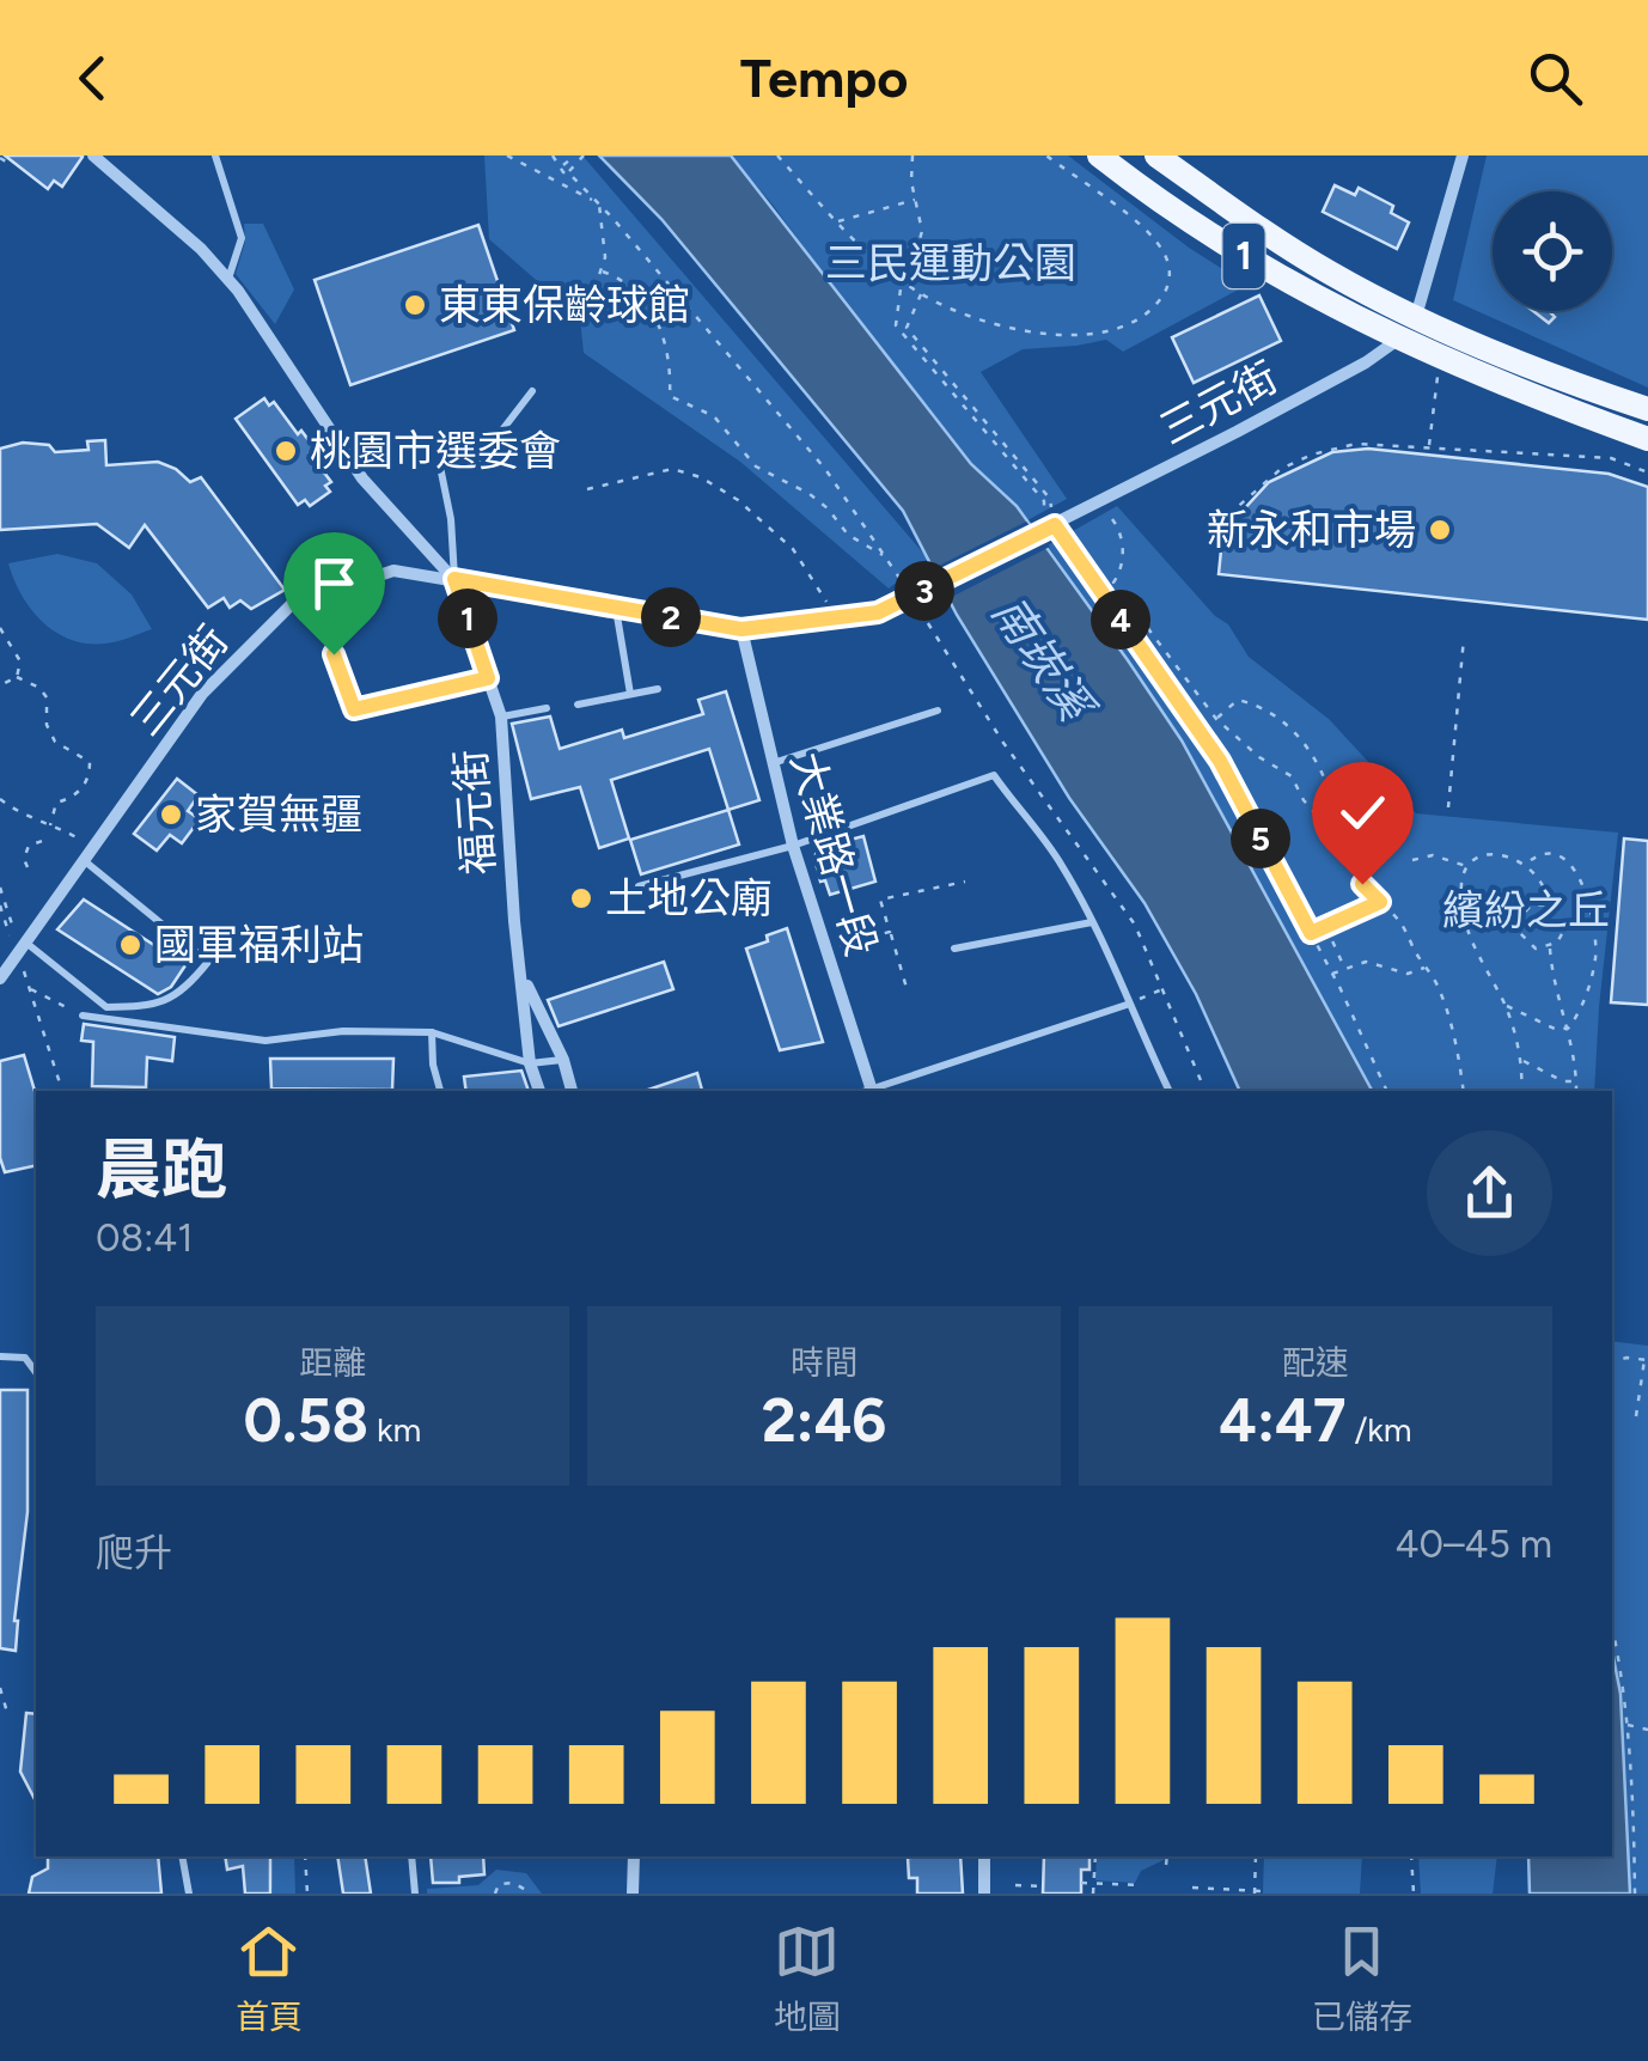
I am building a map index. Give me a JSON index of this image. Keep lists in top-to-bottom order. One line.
{"streets":{"main road":["1"],"street":["三元街","福元街","大業路一段"]},"crossings":[["1","三元街"],["三元街","福元街"],["三元街","大業路一段"]],"water":["南崁溪"],"parks":["三民運動公園","繽紛之丘"],"places":["東東保齡球館","桃園市選委會","新永和市場","家賀無疆","土地公廟","國軍福利站"],"page":{"header":"Tempo","pins":["3","2","1","4","5"],"heading":["晨跑","08:41"],"stats":[["距離","0.58 km"],["時間","2:46"],["配速","4:47 /km"]],"chart":["爬升","40–45 m"],"tabs":["首頁","地圖","已儲存"]}}
